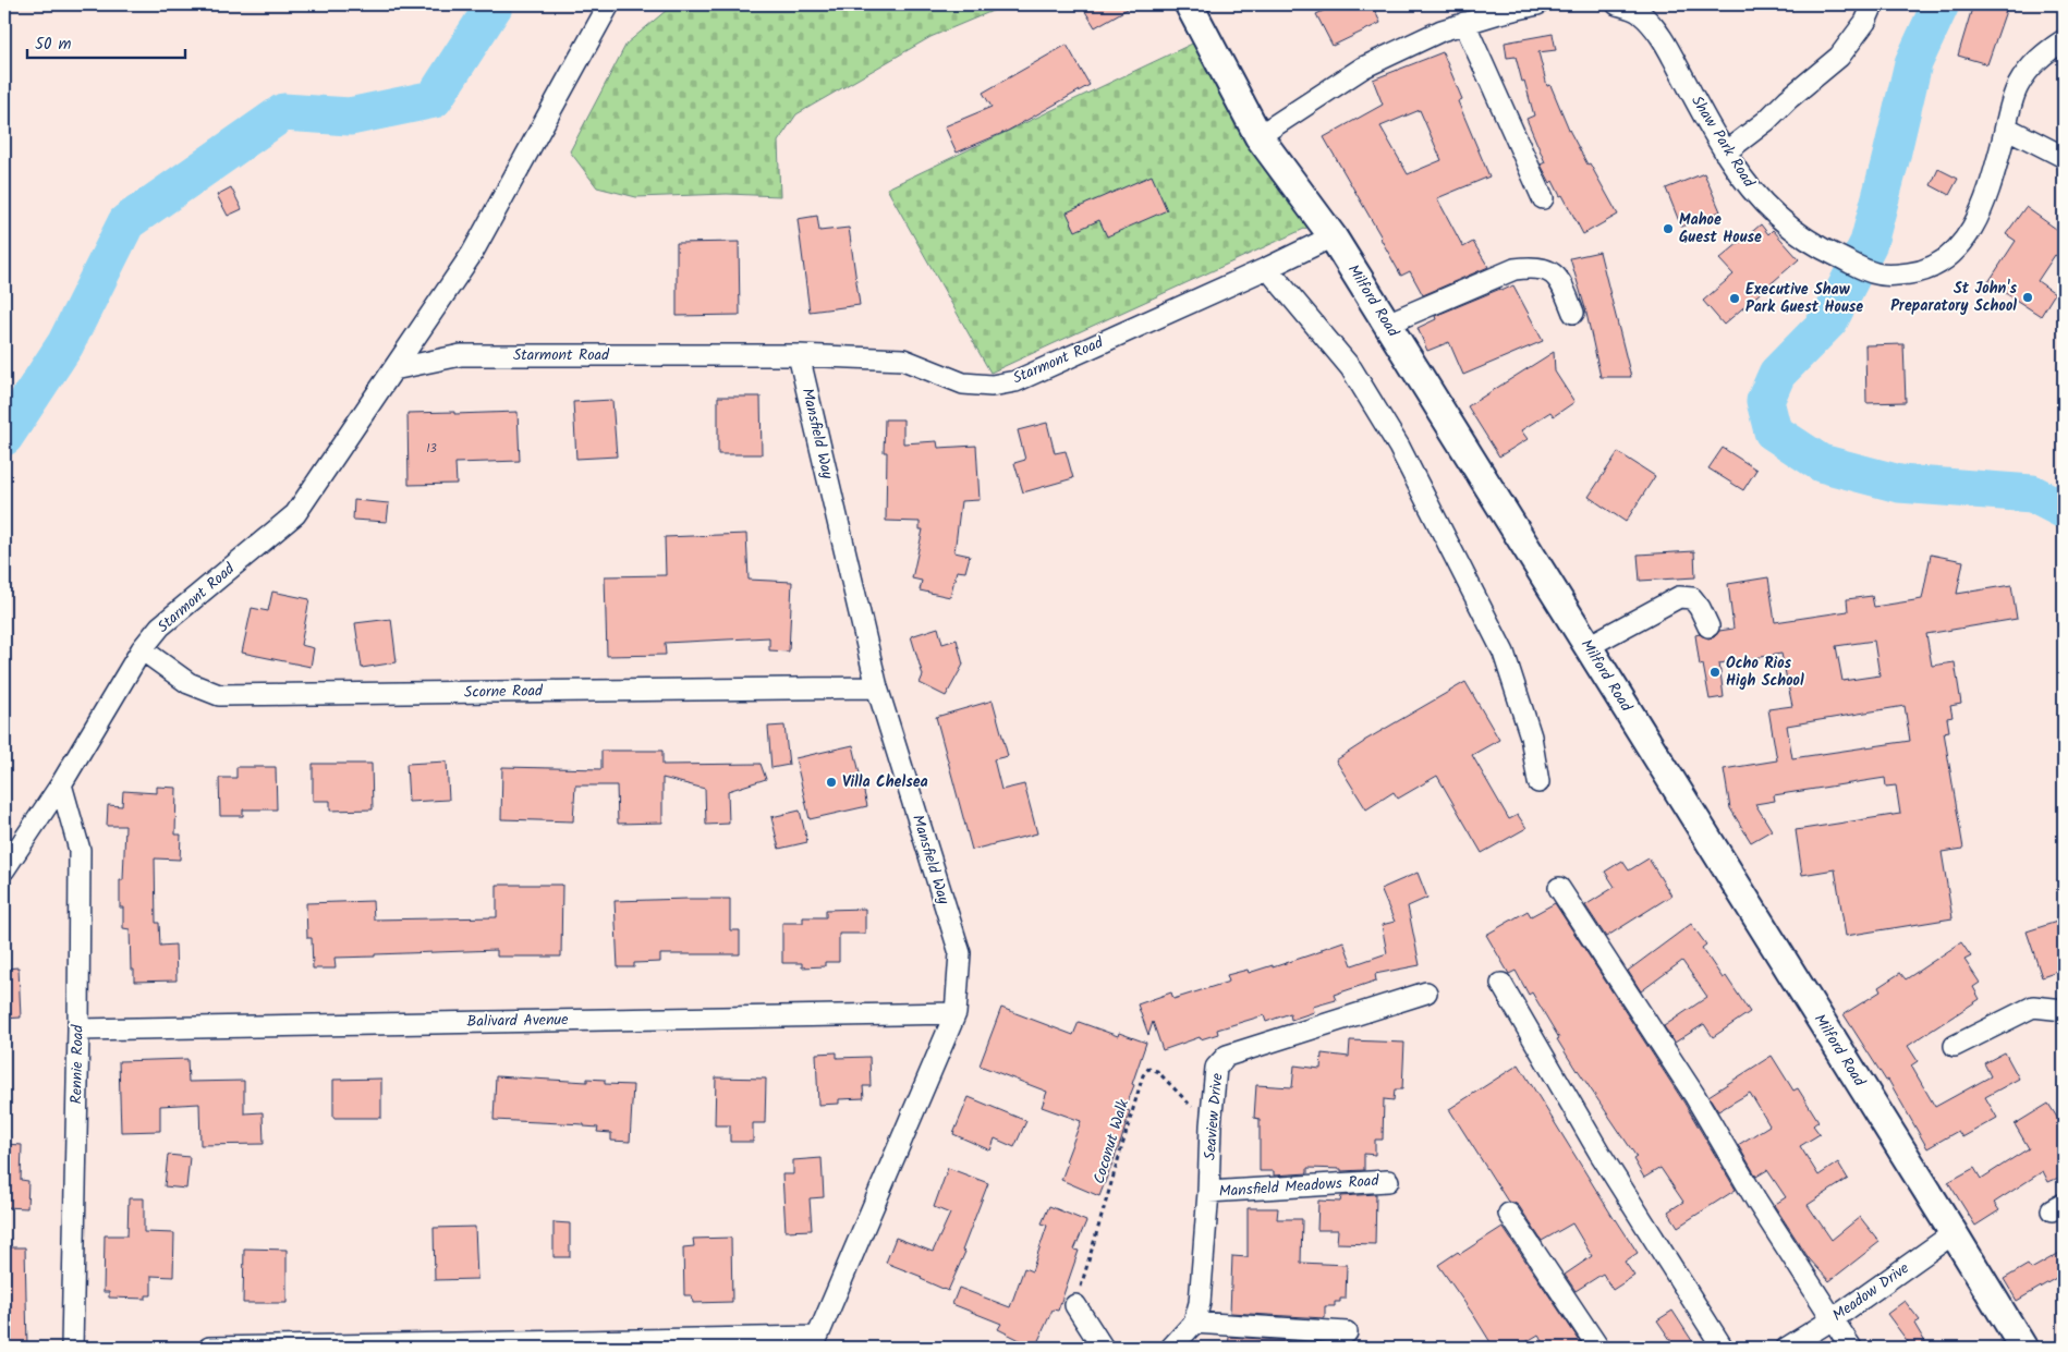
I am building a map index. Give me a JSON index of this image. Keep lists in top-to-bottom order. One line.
{"streets":{"main road":["Milford Road"],"street":["Shaw Park Road","Starmont Road","Mansfield Way","Scorne Road","Balivard Avenue","Rennie Road","Seaview Drive","Mansfield Meadows Road","Meadow Drive"],"path":["Coconut Walk"]},"crossings":[["Milford Road","Starmont Road"],["Milford Road","Meadow Drive"],["Starmont Road","Mansfield Way"],["Starmont Road","Scorne Road"],["Starmont Road","Rennie Road"],["Mansfield Way","Scorne Road"],["Mansfield Way","Balivard Avenue"],["Balivard Avenue","Rennie Road"],["Seaview Drive","Coconut Walk"],["Seaview Drive","Mansfield Meadows Road"]],"places":["Mahoe Guest House","St John's Preparatory School","Executive Shaw Park Guest House","Ocho Rios High School","Villa Chelsea"],"house_numbers":["13"],"scale_bar":"50 m"}
